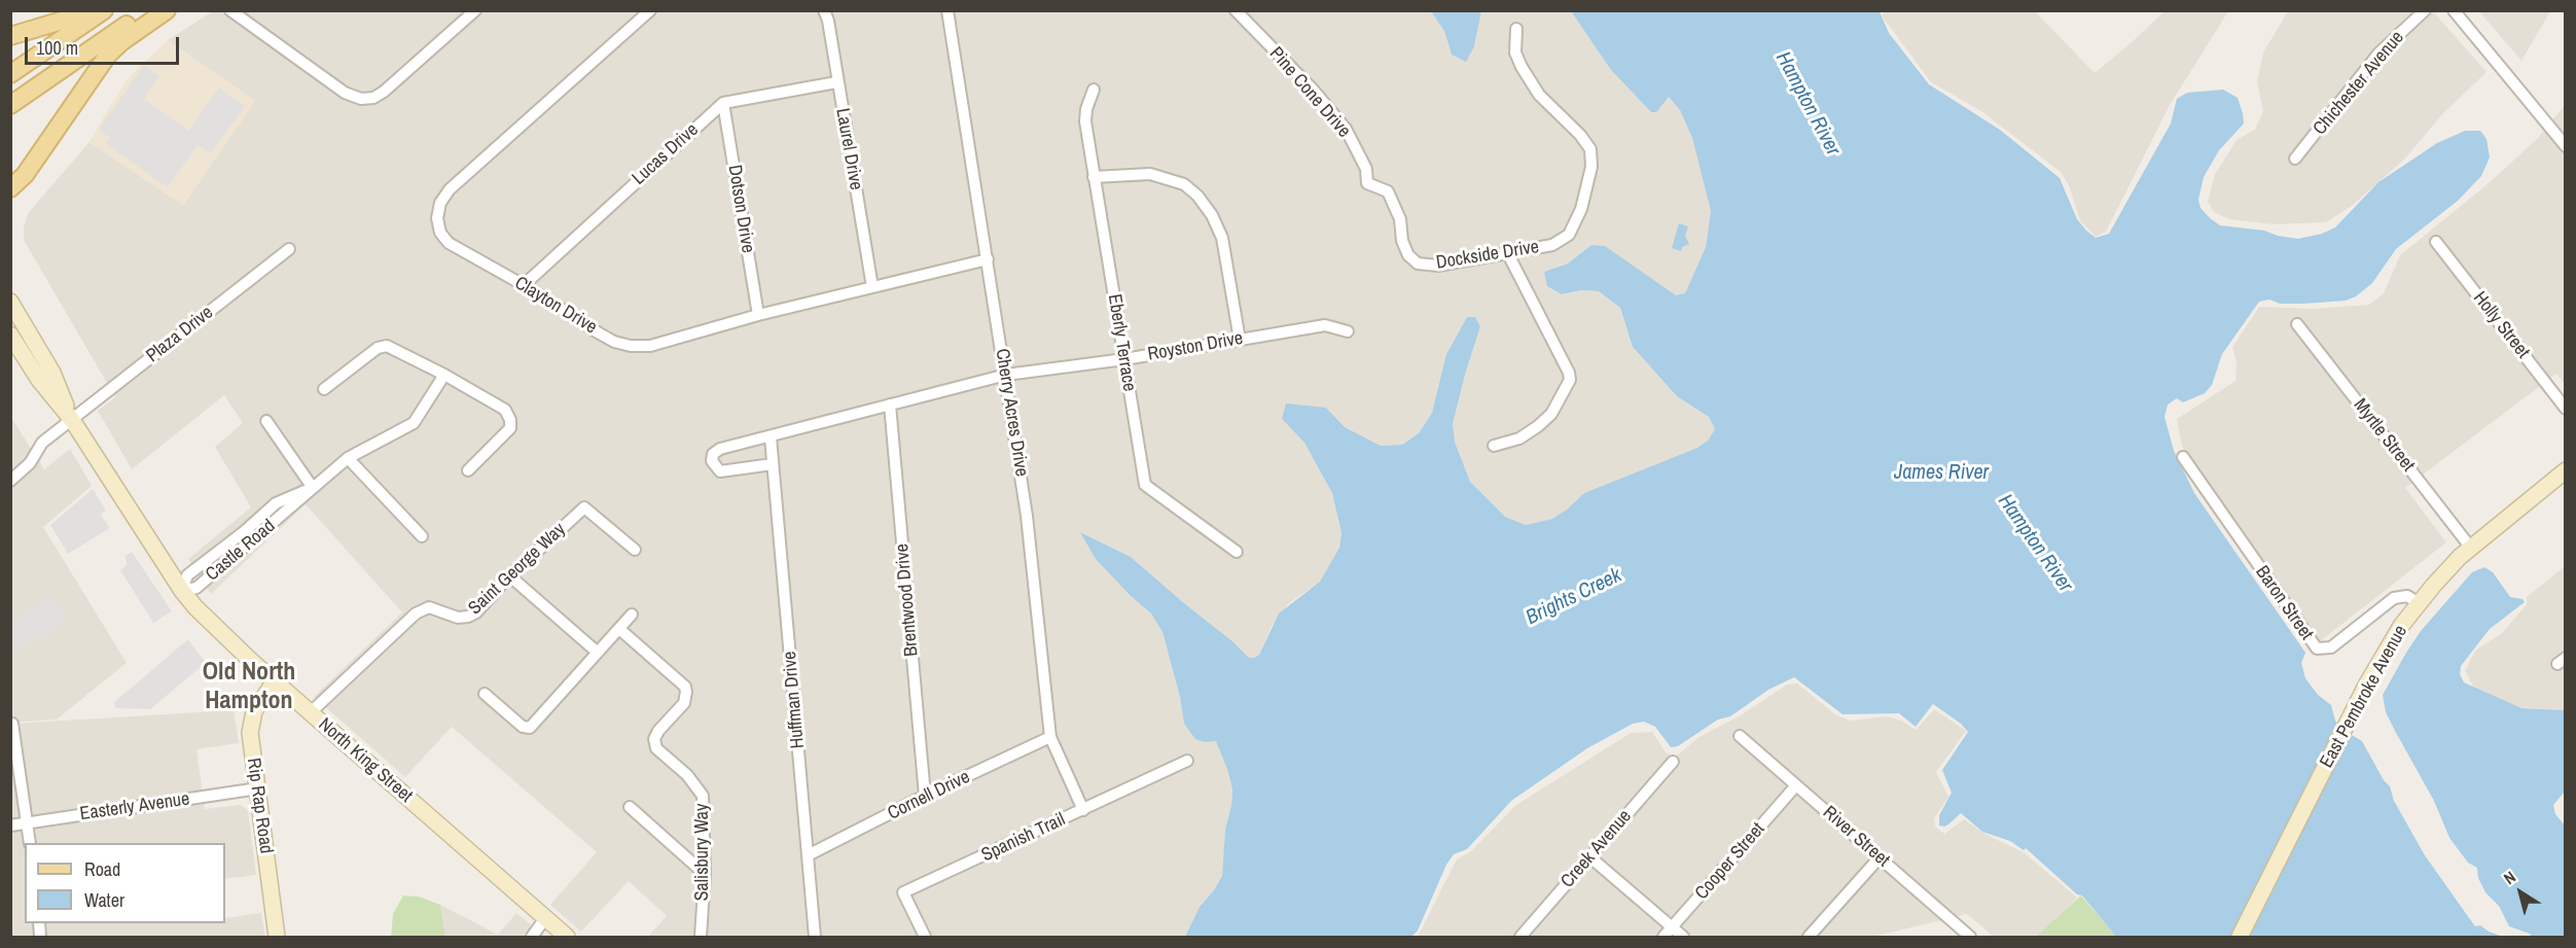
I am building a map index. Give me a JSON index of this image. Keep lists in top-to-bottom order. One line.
{"streets":{"main road":["East Pembroke Avenue","North King Street","Rip Rap Road"],"street":["Chichester Avenue","Pine Cone Drive","Laurel Drive","Lucas Drive","Dotson Drive","Dockside Drive","Clayton Drive","Holly Street","Plaza Drive","Eberly Terrace","Royston Drive","Cherry Acres Drive","Myrtle Street","Castle Road","Saint George Way","Brentwood Drive","Baron Street","Huffman Drive","Cornell Drive","Easterly Avenue","River Street","Spanish Trail","Creek Avenue","Salisbury Way","Cooper Street"]},"crossings":[["Pine Cone Drive","Dockside Drive"],["Laurel Drive","Clayton Drive"],["Lucas Drive","Dotson Drive"],["Lucas Drive","Clayton Drive"],["Dotson Drive","Clayton Drive"],["Clayton Drive","Cherry Acres Drive"],["Plaza Drive","North King Street"],["Eberly Terrace","Royston Drive"],["Royston Drive","Cherry Acres Drive"],["Cherry Acres Drive","Cornell Drive"],["Cherry Acres Drive","Spanish Trail"],["Myrtle Street","East Pembroke Avenue"],["Castle Road","North King Street"],["Saint George Way","North King Street"],["Brentwood Drive","Cornell Drive"],["Baron Street","East Pembroke Avenue"],["Huffman Drive","Cornell Drive"],["North King Street","Rip Rap Road"],["Rip Rap Road","Easterly Avenue"],["River Street","Cooper Street"]],"districts":["Old North Hampton"],"water":["Hampton River","James River","Brights Creek"],"legend":["Road","Water"],"scale_bar":"100 m","north":"top left"}
